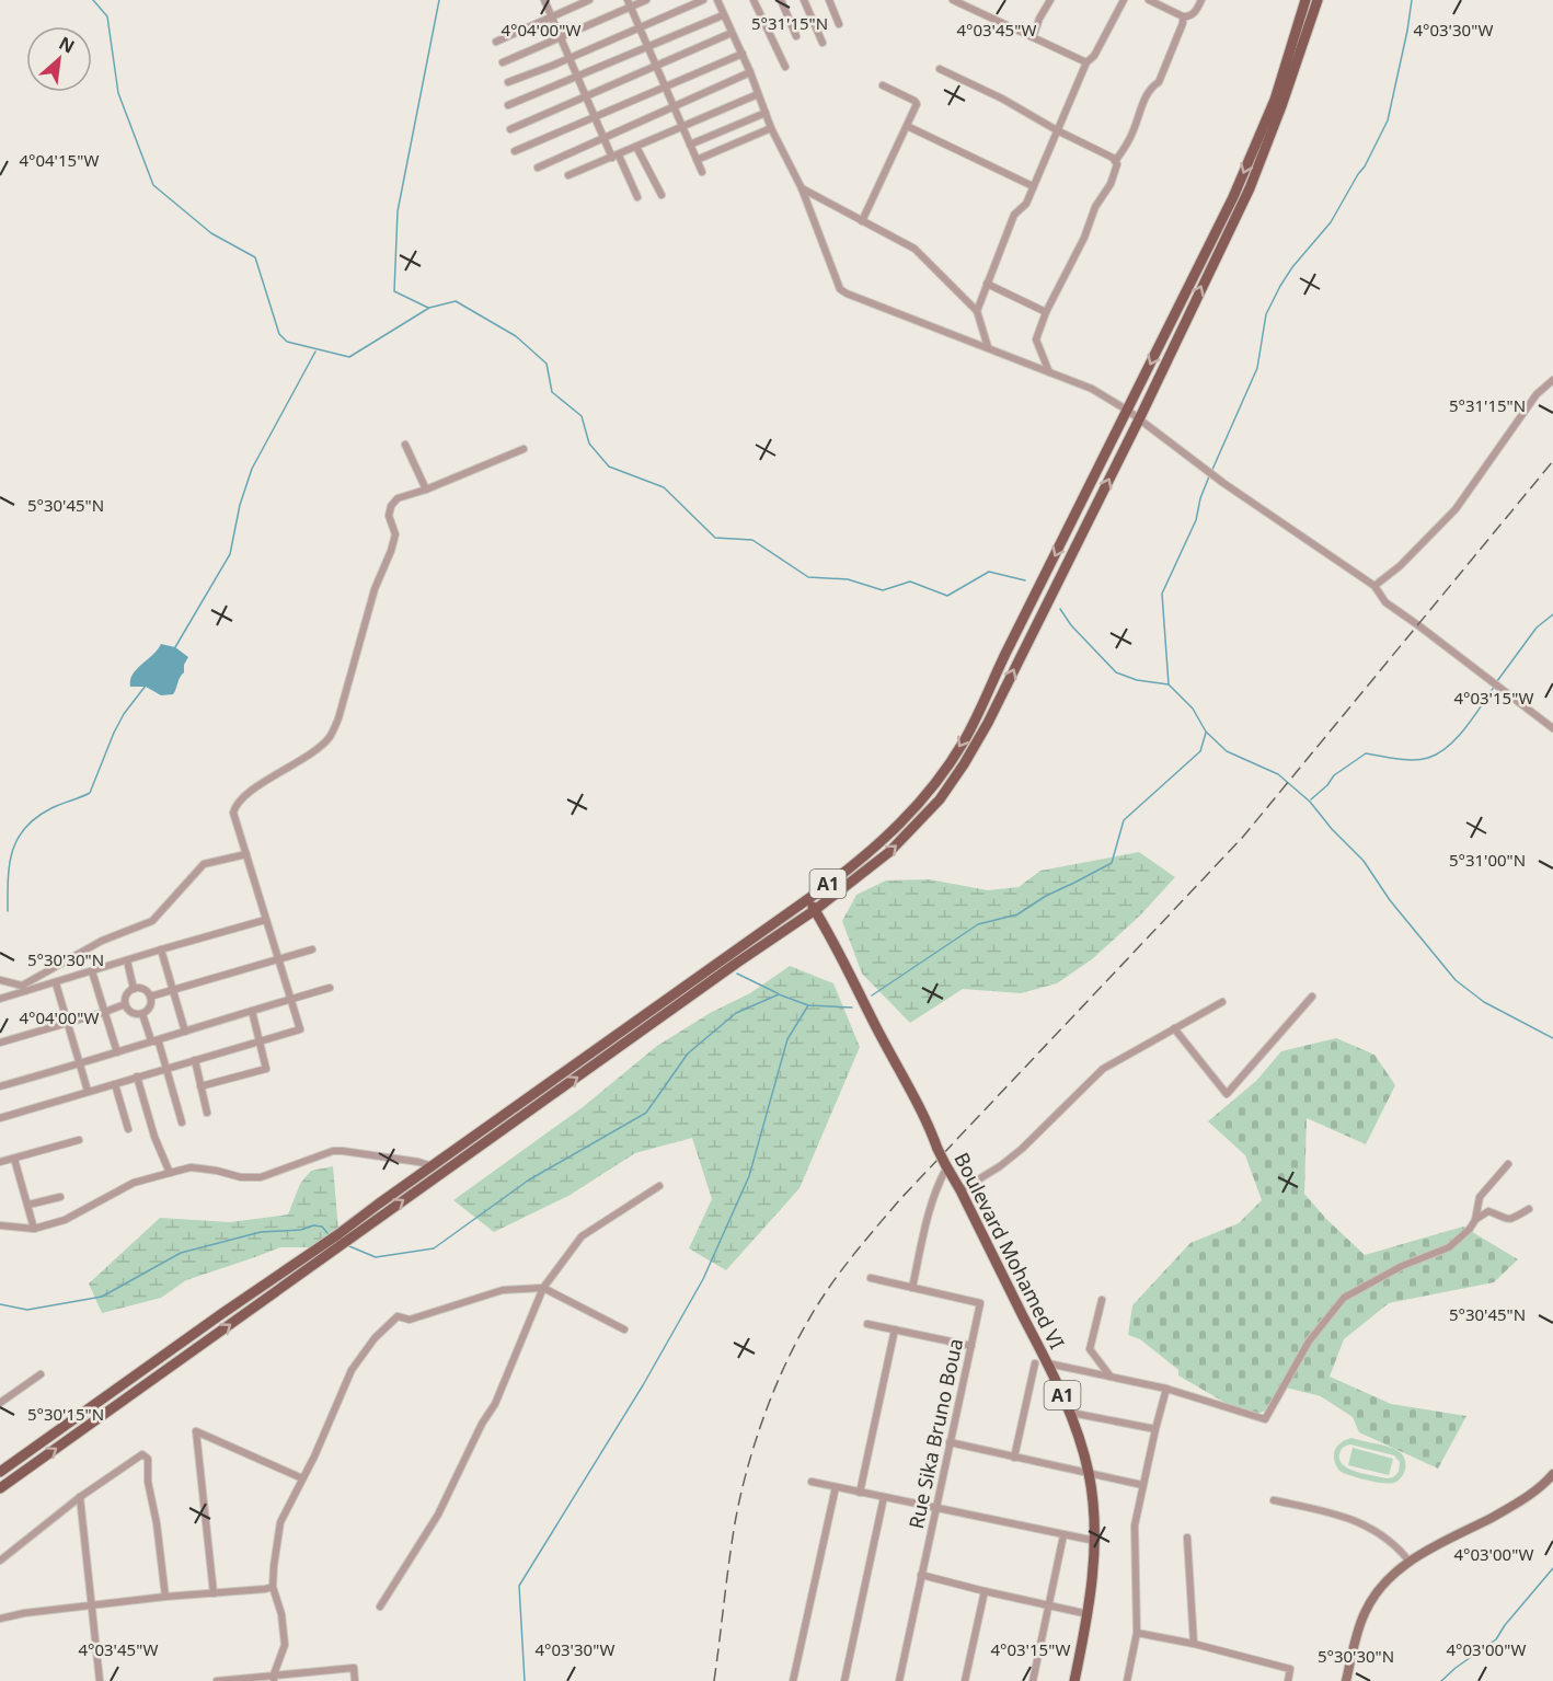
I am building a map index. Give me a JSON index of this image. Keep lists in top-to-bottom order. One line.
{"streets":{"main road":["A1","Boulevard Mohamed VI"],"street":["Rue Sika Bruno Boua"]},"crossings":[["A1","Boulevard Mohamed VI"]],"north":"top right","coordinates":["5°31'15\"N","4°04'00\"W","4°03'45\"W","4°03'30\"W","4°04'15\"W","5°30'45\"N","4°03'15\"W","5°31'00\"N","5°30'30\"N","5°30'15\"N","4°03'00\"W"]}
